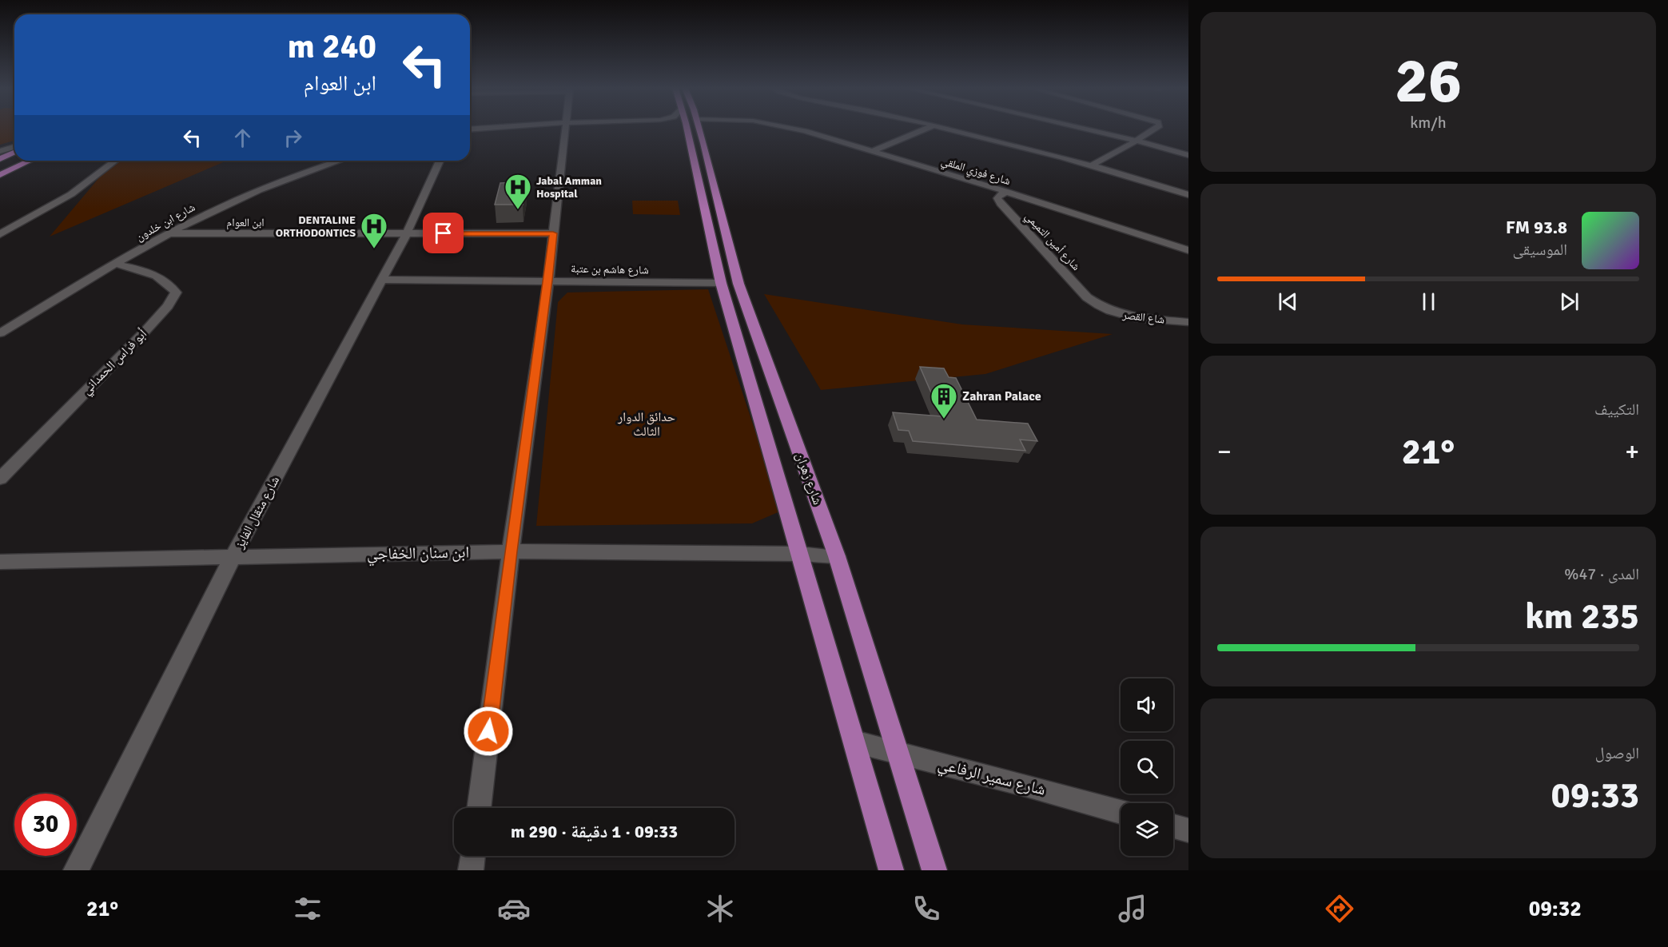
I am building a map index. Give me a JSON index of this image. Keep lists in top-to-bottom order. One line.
{"streets":{"main road":["شارع زهران"],"street":["شارع فوزي الملقي","شارع ابن خلدون","ابن العوام","شارع أمين التميمي","شارع هاشم بن عتبة","شاع القصر","أبو فراس الحمداني","شارع مثقال الفايز","ابن سنان الخفاجي","شارع سمير الرفاعي"]},"crossings":[["شارع فوزي الملقي","شارع أمين التميمي"],["شارع ابن خلدون","ابن العوام"],["شارع ابن خلدون","أبو فراس الحمداني"],["ابن العوام","شارع مثقال الفايز"],["شارع أمين التميمي","شاع القصر"],["شارع هاشم بن عتبة","شارع زهران"],["شارع هاشم بن عتبة","شارع مثقال الفايز"],["شارع زهران","ابن سنان الخفاجي"],["شارع زهران","شارع سمير الرفاعي"],["شارع مثقال الفايز","ابن سنان الخفاجي"]],"parks":["حدائق الدوار الثالث"],"places":{"hospital":["Jabal Amman Hospital","DENTALINE ORTHODONTICS"],"building":["Zahran Palace"]},"page":{"tile":[["26","km/h"],"التكييف",["المدى · 47%","235 km"],["الوصول","09:33"]],"turn":["240 m","ابن العوام"],"song":["93.8 FM","الموسيقى"],"heat":["−","21°","+"],"limit":"30","trip":"09:33 · 1 دقيقة · 290 m","tabs":["09:32","21°"]}}
